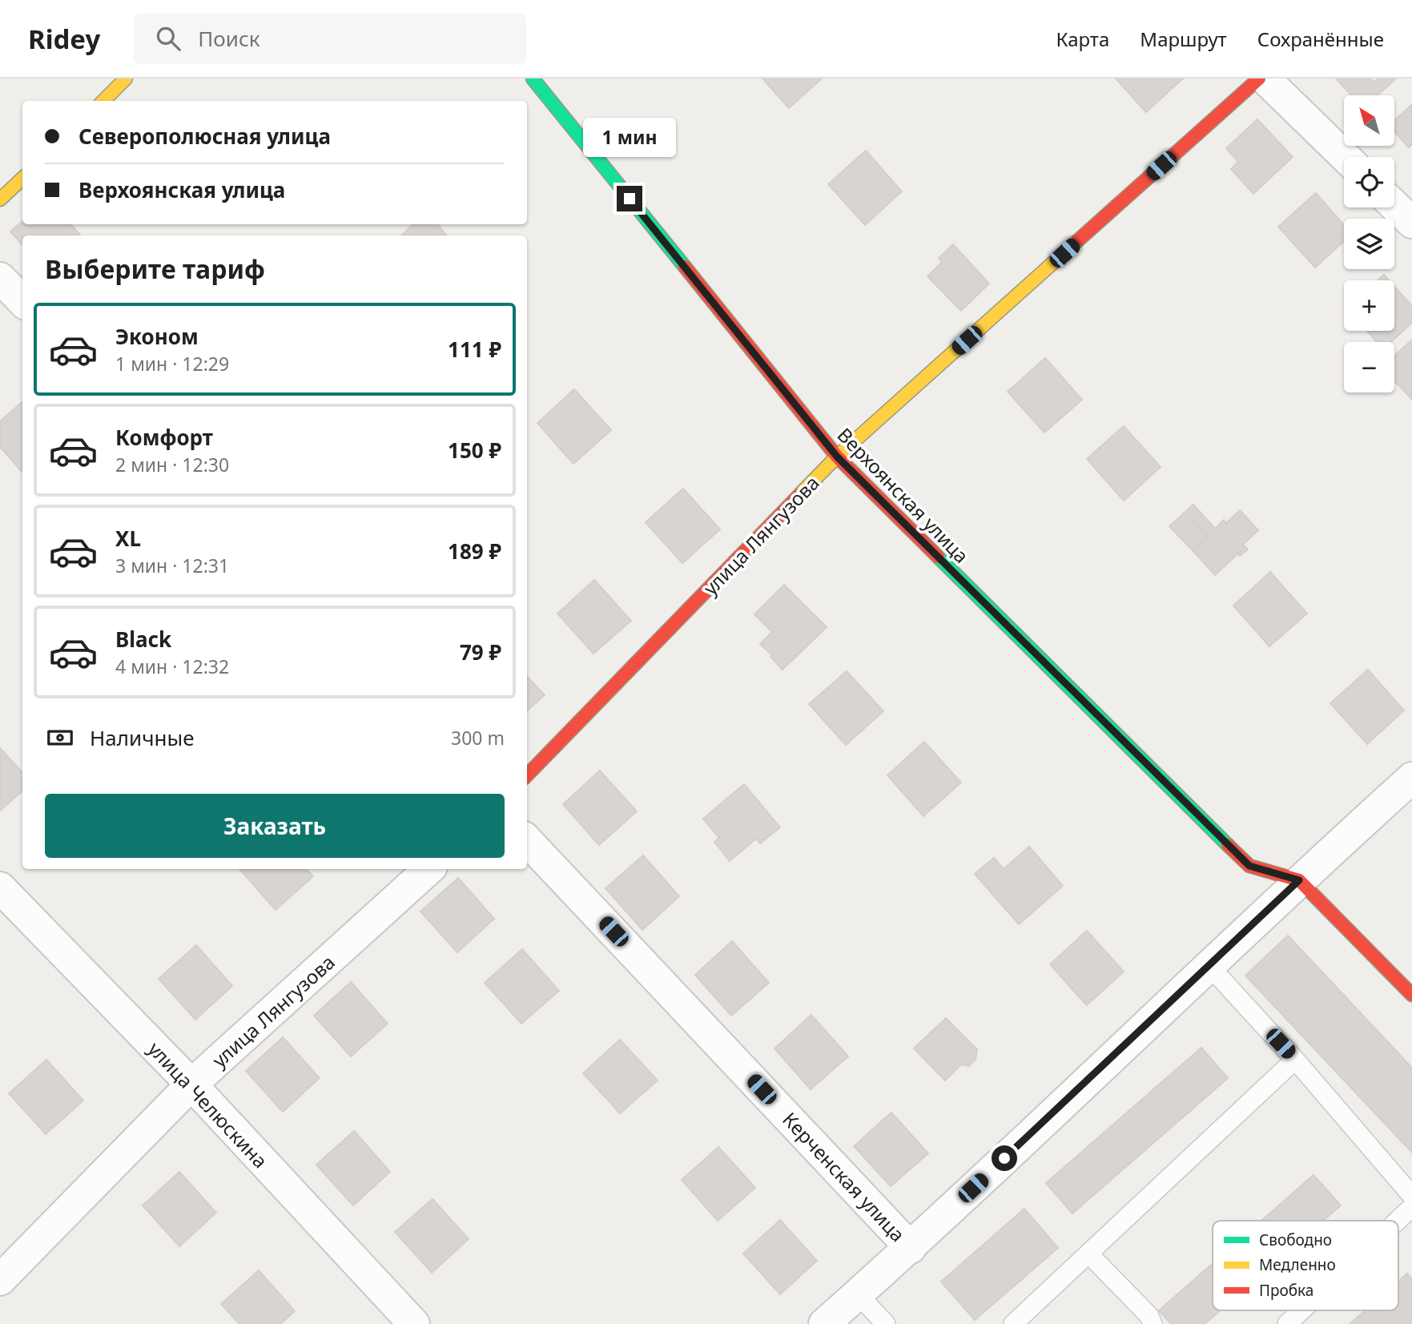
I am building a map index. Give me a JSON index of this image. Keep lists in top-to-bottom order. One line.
{"streets":{"street":["Верхоянская улица","улица Лянгузова","улица Челюскина","Керченская улица"]},"crossings":[["Верхоянская улица","улица Лянгузова"],["улица Лянгузова","улица Челюскина"]],"legend":["Свободно","Медленно","Пробка"],"north":"top left","page":{"header":"Ridey","search":"Поиск","nav":["Карта","Маршрут","Сохранённые"],"map_buttons":["+","−"],"banner":["Северополюсная улица","Верхоянская улица"],"bubble":"1 мин","heading":"Выберите тариф","list":[{"name":"Эконом","note":"1 мин · 12:29","value":"111 ₽"},{"name":"Комфорт","note":"2 мин · 12:30","value":"150 ₽"},{"name":"XL","note":"3 мин · 12:31","value":"189 ₽"},{"name":"Black","note":"4 мин · 12:32","value":"79 ₽"}],"pay":["Наличные","300 m"],"buttons":"Заказать"}}
